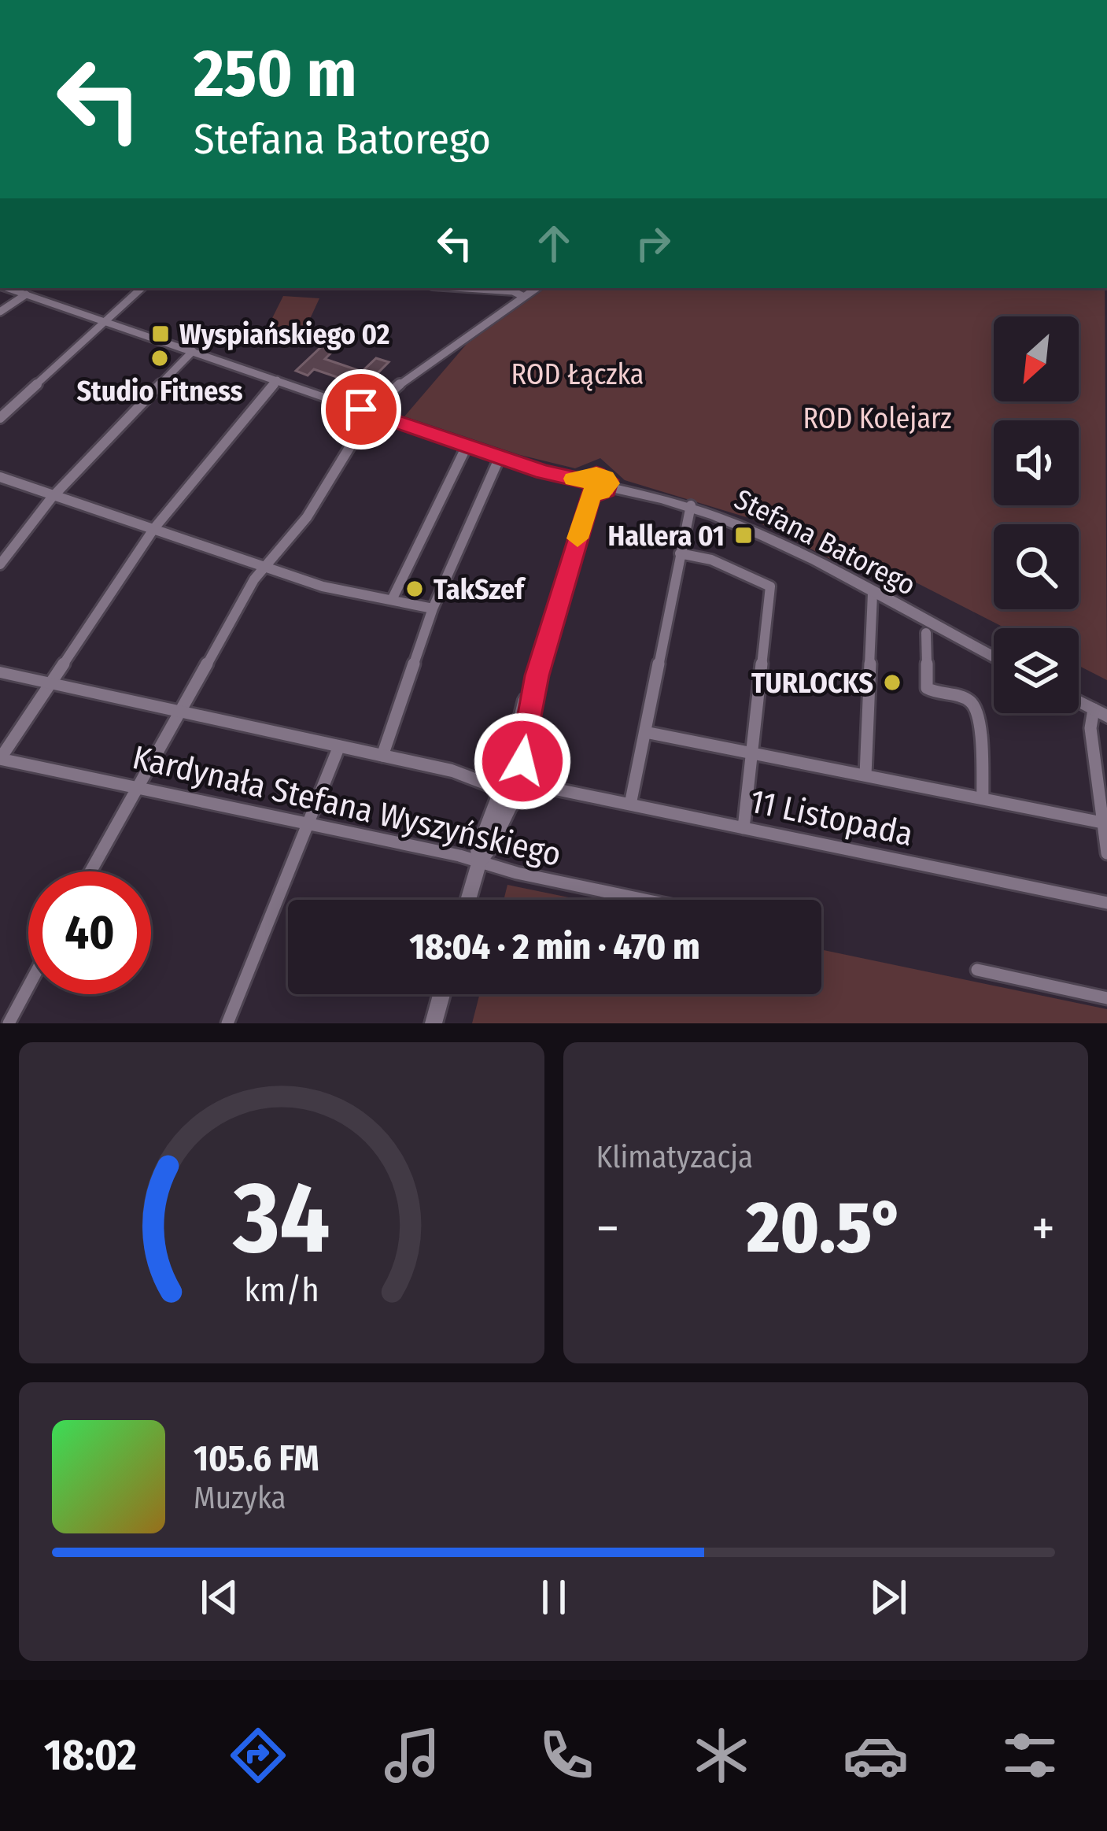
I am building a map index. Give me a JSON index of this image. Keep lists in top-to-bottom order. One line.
{"streets":{"street":["Stefana Batorego","Kardynała Stefana Wyszyńskiego","11 Listopada"]},"parks":["ROD Łączka","ROD Kolejarz"],"places":{"transit":["Wyspiańskiego 02","Hallera 01"],"other":["Studio Fitness","TakSzef","TURLOCKS"]},"north":"bottom left","page":{"turn":["250 m","Stefana Batorego"],"limit":"40","trip":"18:04 · 2 min · 470 m","tile":"Klimatyzacja","heat":["−","20.5°","+"],"song":["105.6 FM","Muzyka"],"tabs":"18:02","gauge":["34","km/h"]}}
